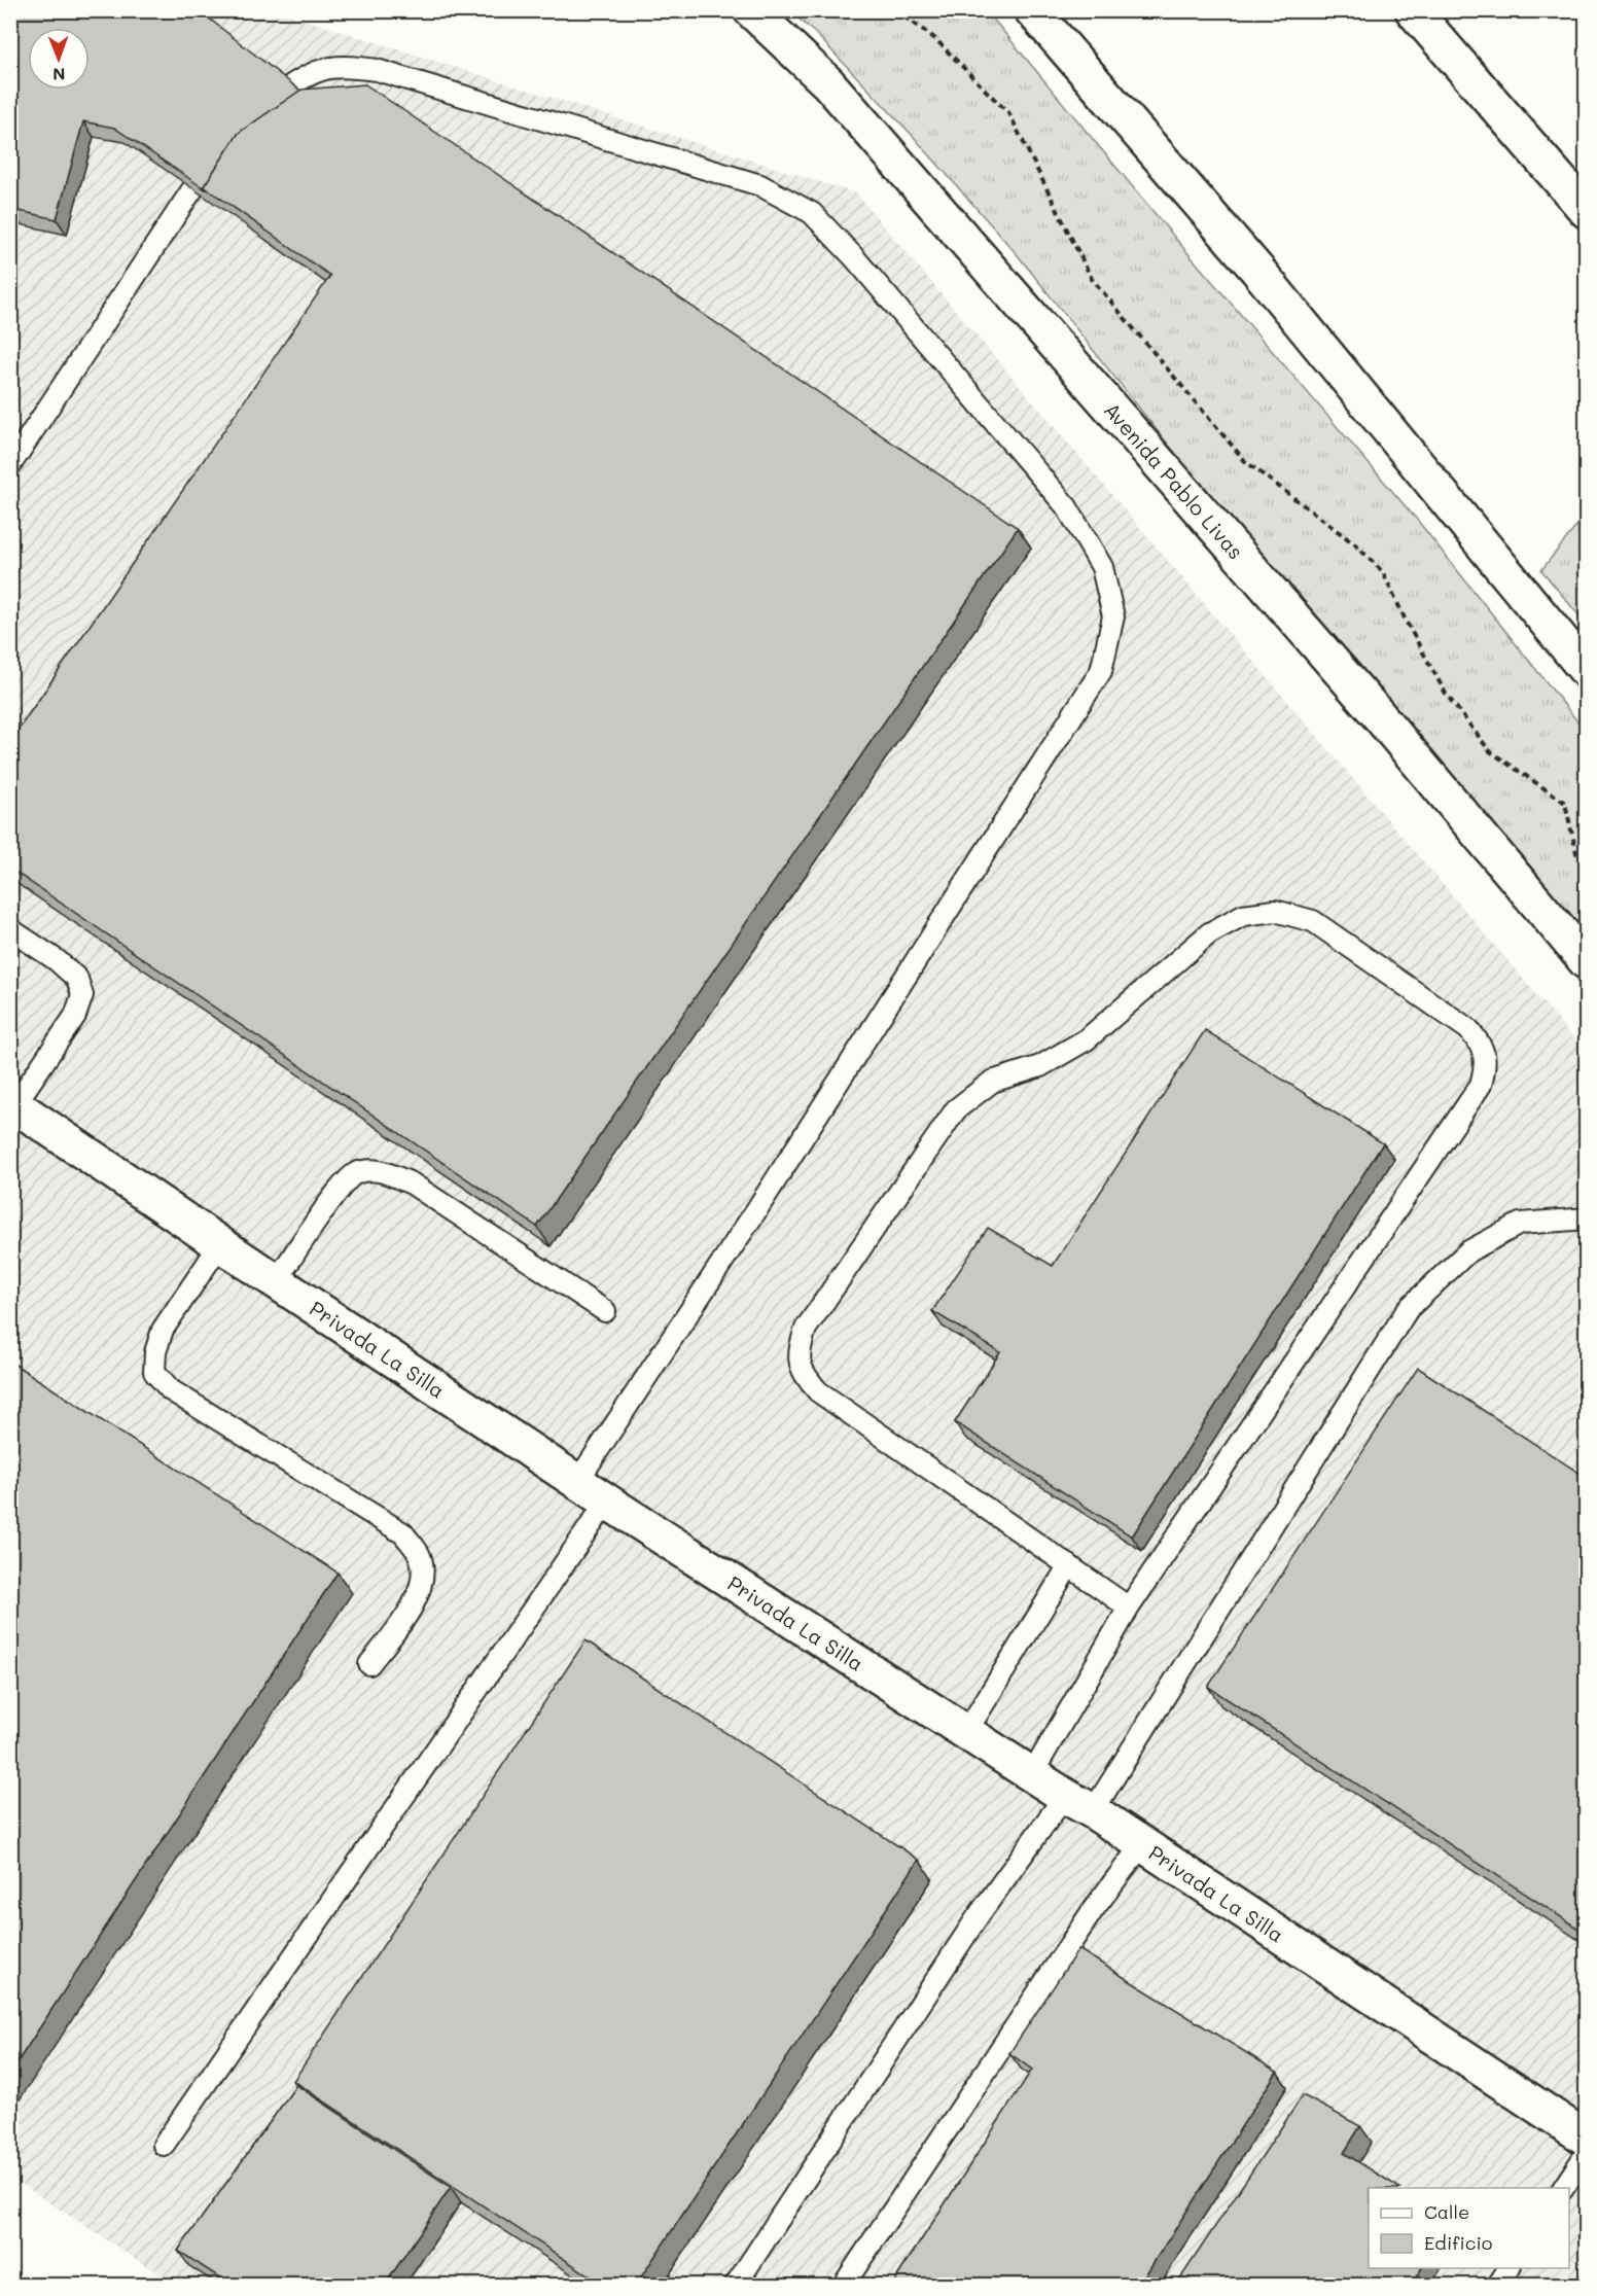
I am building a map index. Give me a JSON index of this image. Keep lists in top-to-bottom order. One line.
{"streets":{"street":["Avenida Pablo Livas","Privada La Silla"]},"legend":["Calle","Edificio"],"north":"bottom"}
